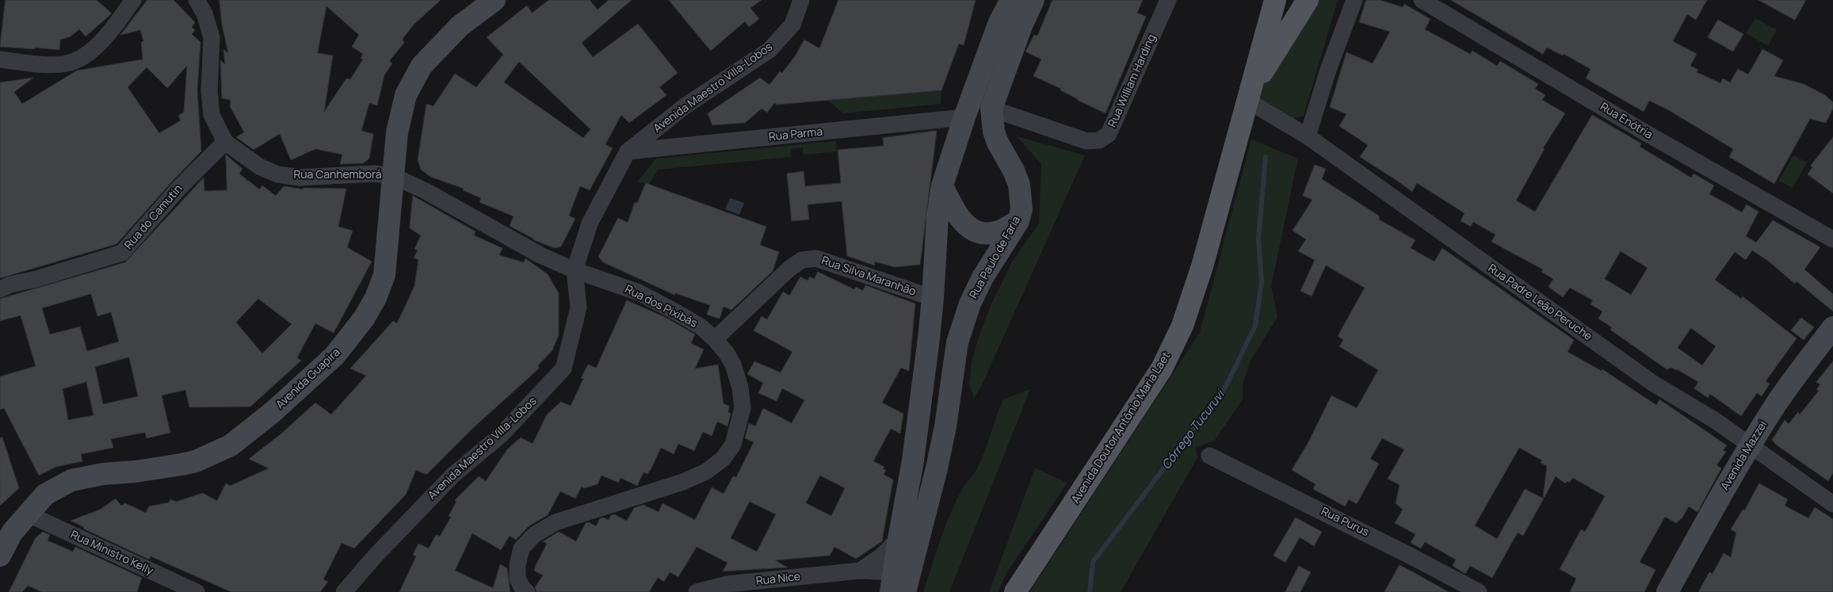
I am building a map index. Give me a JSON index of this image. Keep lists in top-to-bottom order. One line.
{"streets":{"main road":["Avenida Doutor Antônio Maria Laet"],"street":["Rua William Harding","Avenida Maestro Villa-Lobos","Rua Enótria","Rua Parma","Rua Canhemborá","Rua do Camutin","Rua Paulo de Faria","Rua Silva Maranhão","Rua Padre Leão Peruche","Rua dos Pixibás","Avenida Guapira","Avenida Mazzei","Rua Purus","Rua Ministro Kelly","Rua Nice"]},"crossings":[["Rua William Harding","Rua Paulo de Faria"],["Avenida Maestro Villa-Lobos","Rua Parma"],["Avenida Maestro Villa-Lobos","Rua dos Pixibás"],["Rua Canhemborá","Rua do Camutin"],["Rua Canhemborá","Rua dos Pixibás"],["Rua Canhemborá","Avenida Guapira"],["Rua Silva Maranhão","Rua dos Pixibás"],["Rua Padre Leão Peruche","Avenida Doutor Antônio Maria Laet"],["Rua Padre Leão Peruche","Avenida Mazzei"],["Rua dos Pixibás","Avenida Guapira"],["Avenida Guapira","Rua Ministro Kelly"]],"water":["Córrego Tucuruvi"]}
